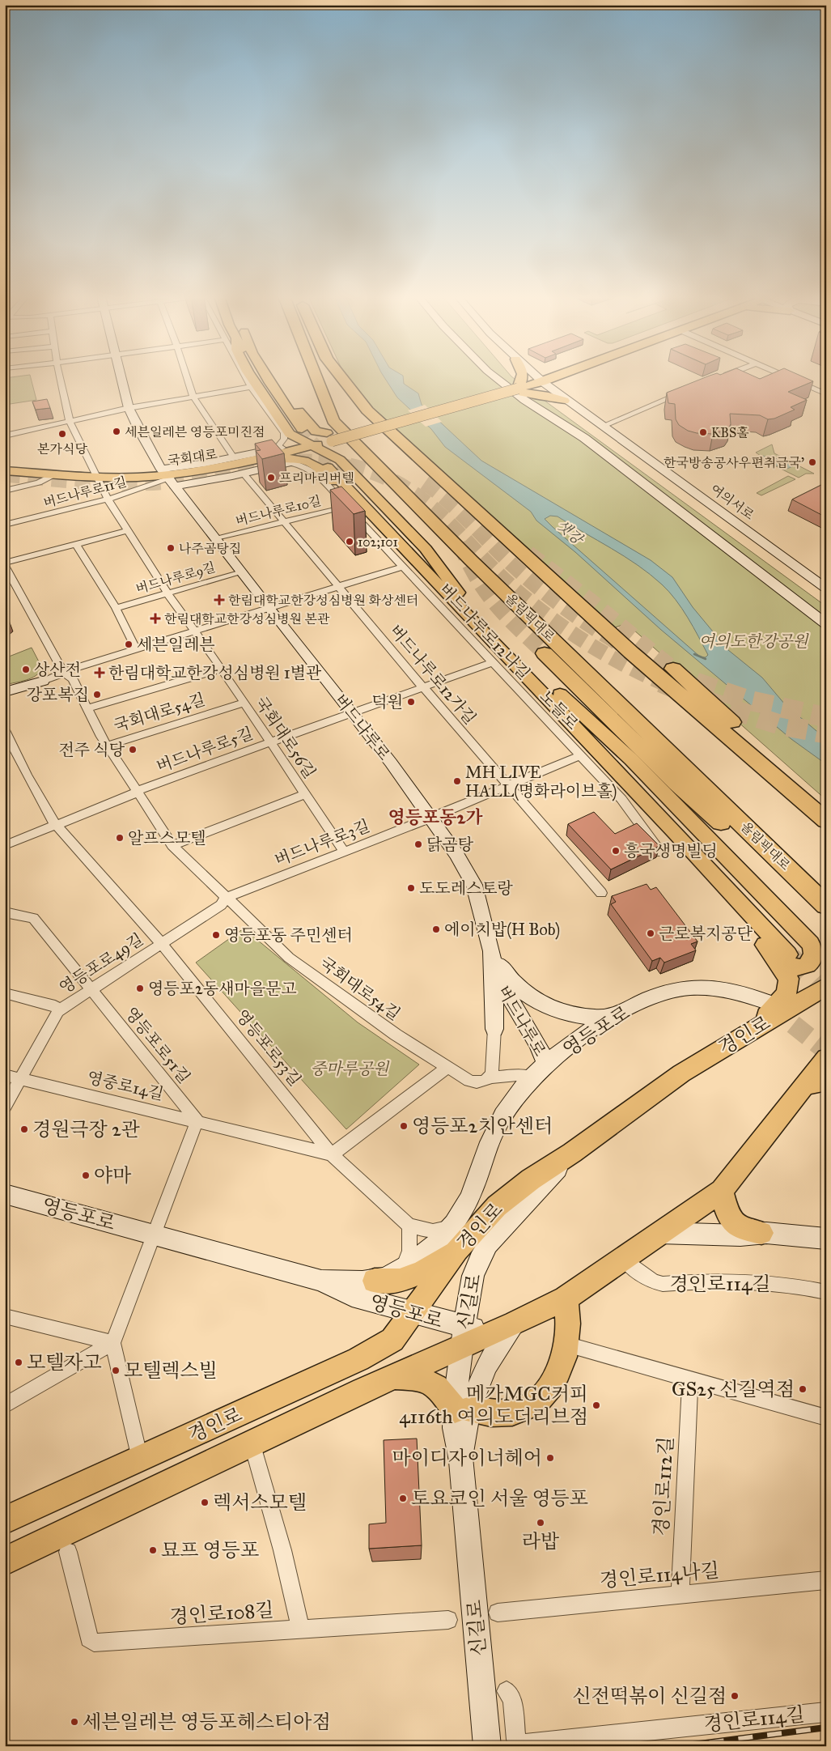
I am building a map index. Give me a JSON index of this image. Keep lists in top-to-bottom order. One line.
{"streets":{"highway":["올림픽대로"],"main road":["국회대로","여의서로","노들로","버드나루로","영등포로","경인로","신길로"],"street":["버드나루로11길","버드나루로10길","버드나루로9길","버드나루로12나길","버드나루로12가길","국회대로54길","국회대로56길","버드나루로5길","버드나루로3길","영등포로49길","영등포로51길","영등포로53길","영중로14길","경인로114길","경인로112길","경인로114나길","경인로108길"]},"crossings":[["국회대로","버드나루로11길"],["국회대로","올림픽대로"],["국회대로","버드나루로"],["국회대로","국회대로56길"],["버드나루로11길","버드나루로"],["버드나루로11길","국회대로56길"],["버드나루로10길","버드나루로12나길"],["버드나루로10길","버드나루로12가길"],["버드나루로10길","버드나루로"],["버드나루로9길","버드나루로"],["버드나루로9길","국회대로56길"],["버드나루로12나길","버드나루로5길"],["버드나루로12가길","버드나루로5길"],["국회대로54길","국회대로56길"],["국회대로54길","버드나루로5길"],["국회대로54길","버드나루로3길"],["버드나루로","버드나루로5길"],["버드나루로","버드나루로3길"],["버드나루로","영등포로"],["국회대로56길","버드나루로5길"],["국회대로56길","버드나루로3길"],["영등포로49길","영등포로51길"],["영등포로49길","영등포로53길"],["영등포로49길","영중로14길"],["영등포로","경인로"],["영등포로","신길로"],["경인로","경인로114길"],["경인로","신길로"],["경인로","경인로108길"],["영등포로51길","영중로14길"],["영등포로53길","영중로14길"],["경인로112길","경인로114나길"]],"districts":["영등포동2가"],"water":["샛강"],"parks":["여의도한강공원","중마루공원"],"places":{"other":["세븐일레븐 영등포미진점","KBS홀","본가식당","한국방송공사우편취급국'","프리마리버텔","102;101","나주곰탕집","세븐일레븐","상산전","강포복집","덕원","전주 식당","MH LIVE HALL(명화라이브홀)","알프스모텔","닭곰탕","흥국생명빌딩","도도레스토랑","에이치밥(H Bob)","근로복지공단","영등포동 주민센터","영등포2동새마을문고","영등포2치안센터","경원극장 2관","야마","모텔자고","모텔렉스빌","GS25 신길역점","메가MGC커피 4116th 여의도더리브점","마이디자이너헤어","토요코인 서울 영등포","렉서스모텔","라밥","묘프 영등포","신전떡볶이 신길점","세븐일레븐 영등포헤스티아점"],"health":["한림대학교한강성심병원 화상센터","한림대학교한강성심병원 본관","한림대학교한강성심병원 1별관"]}}
